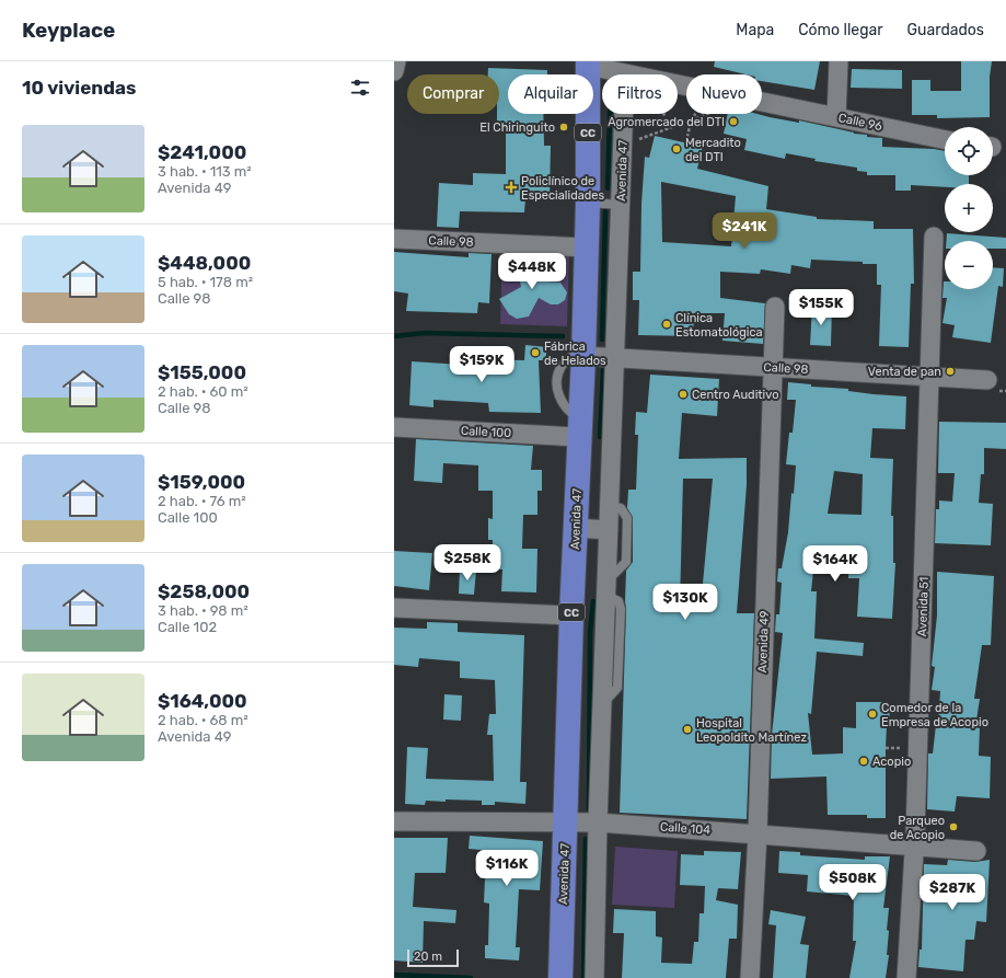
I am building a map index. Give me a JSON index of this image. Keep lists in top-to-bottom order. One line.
{"streets":{"main road":["CC","Avenida 47"],"street":["Calle 96","Calle 98","Calle 100","Avenida 51","Avenida 49","Calle 104"]},"crossings":[["Calle 96","Avenida 47"],["Avenida 47","Calle 98"],["Avenida 47","Calle 100"],["Avenida 47","Calle 104"],["Calle 98","Avenida 51"],["Calle 98","Avenida 49"],["Avenida 51","Calle 104"],["Avenida 49","Calle 104"]],"places":{"other":["Agromercado del DTI","El Chiringuito","Mercadito del DTI","Clínica Estomatológica","Fábrica de Helados","Venta de pan","Centro Auditivo","Comedor de la Empresa de Acopio","Hospital Leopoldito Martínez","Acopio","Parqueo de Acopio"],"health":["Policlínico de Especialidades"]},"scale_bar":"20 m","page":{"header":"Keyplace","nav":["Mapa","Cómo llegar","Guardados"],"heading":"10 viviendas","chip":["Comprar","Alquilar","Filtros","Nuevo"],"list":[{"name":"$241,000","note":"3 hab. · 113 m² · Avenida 49"},{"name":"$448,000","note":"5 hab. · 178 m² · Calle 98"},{"name":"$155,000","note":"2 hab. · 60 m² · Calle 98"},{"name":"$159,000","note":"2 hab. · 76 m² · Calle 100"},{"name":"$258,000","note":"3 hab. · 98 m² · Calle 102"},{"name":"$164,000","note":"2 hab. · 68 m² · Avenida 49"}],"map_buttons":["+","−"],"price":["$241K","$448K","$155K","$159K","$258K","$164K","$130K","$116K","$508K","$287K"],"scale":"20 m"}}
